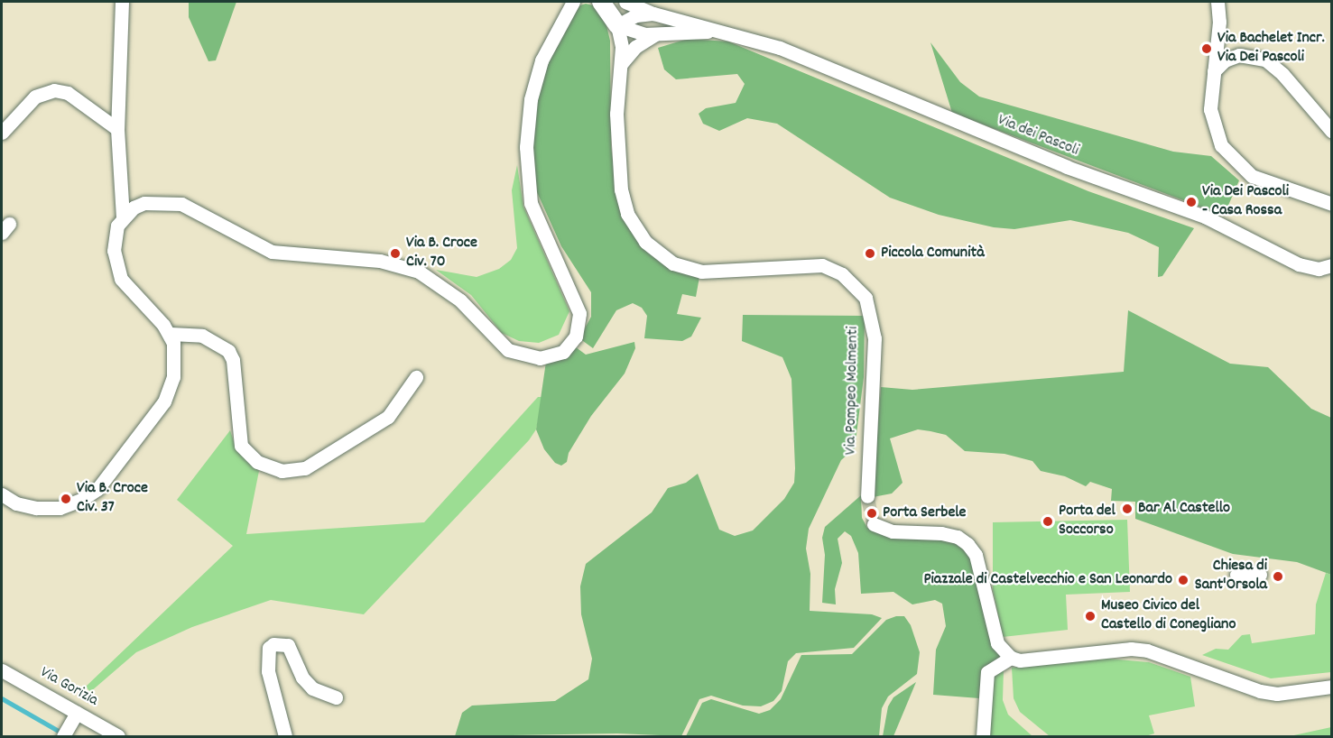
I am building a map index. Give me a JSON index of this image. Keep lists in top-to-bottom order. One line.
{"streets":{"street":["Via dei Pascoli","Via Pompeo Molmenti","Via Gorizia"]},"crossings":[["Via dei Pascoli","Via Pompeo Molmenti"]],"places":["Via Bachelet Incr. Via Dei Pascoli","Via Dei Pascoli - Casa Rossa","Via B. Croce Civ. 70","Piccola Comunità","Via B. Croce Civ. 37","Bar Al Castello","Porta Serbele","Porta del Soccorso","Chiesa di Sant'Orsola","Piazzale di Castelvecchio e San Leonardo","Museo Civico del Castello di Conegliano"]}
